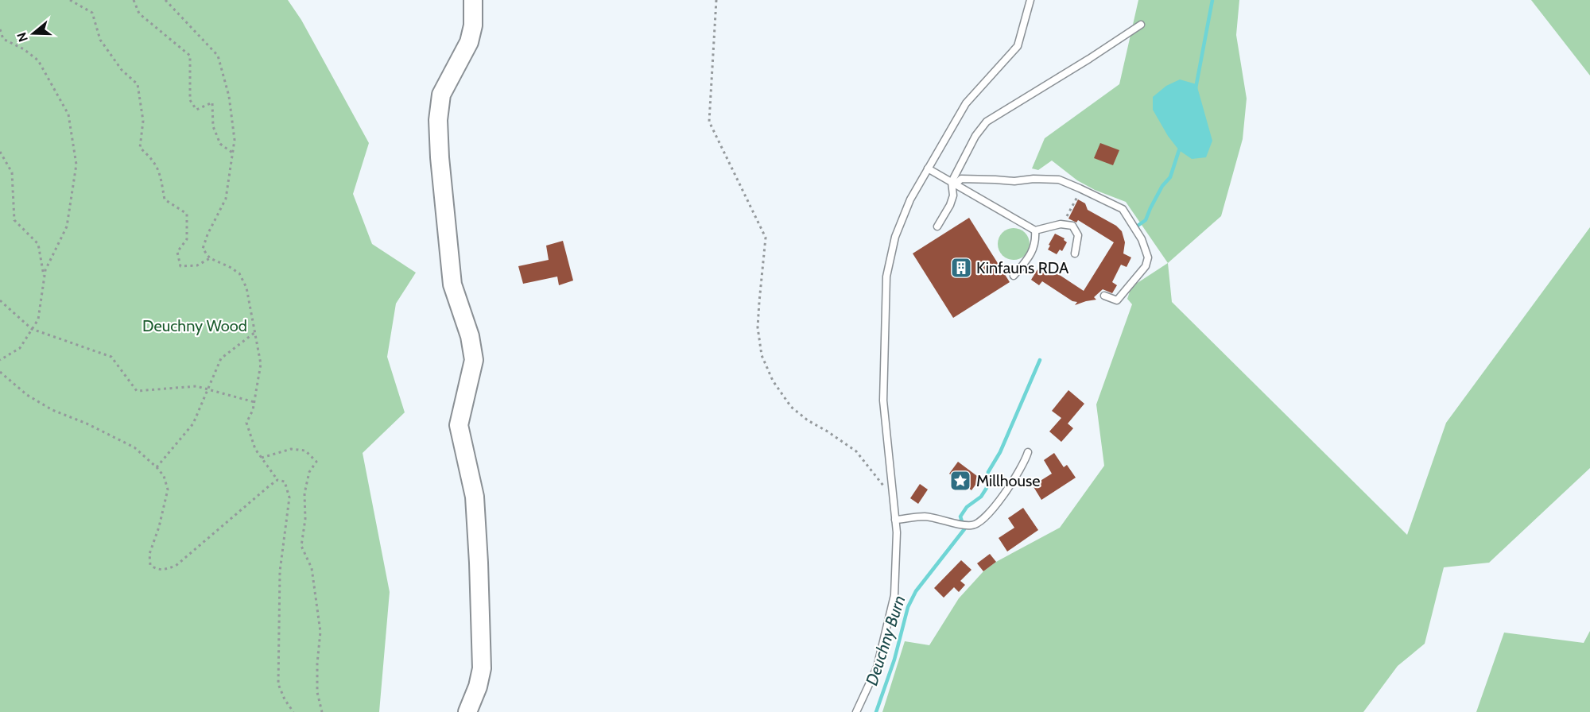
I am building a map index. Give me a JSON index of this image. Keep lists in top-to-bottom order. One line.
{"water":["Deuchny Burn"],"parks":["Deuchny Wood"],"places":{"building":["Kinfauns RDA"],"place":["Millhouse"]},"north":"left"}
